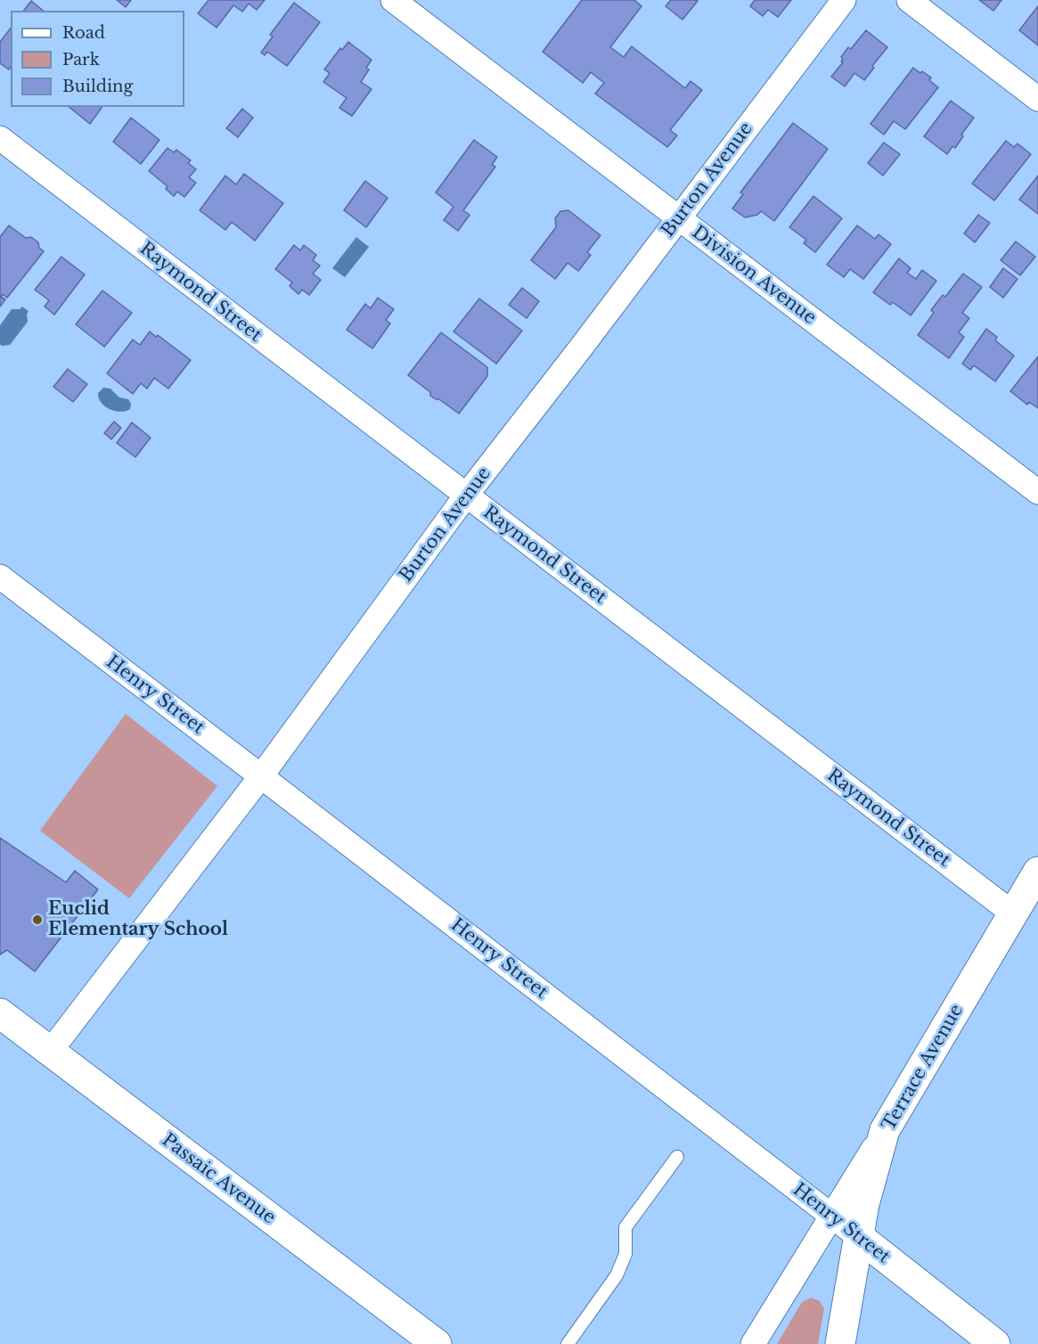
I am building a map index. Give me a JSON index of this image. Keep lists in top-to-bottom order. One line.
{"streets":{"street":["Burton Avenue","Division Avenue","Raymond Street","Henry Street","Terrace Avenue","Passaic Avenue"]},"crossings":[["Burton Avenue","Division Avenue"],["Burton Avenue","Raymond Street"],["Burton Avenue","Henry Street"],["Burton Avenue","Passaic Avenue"],["Raymond Street","Terrace Avenue"],["Henry Street","Terrace Avenue"]],"places":["Euclid Elementary School"],"legend":["Road","Park","Building"]}
